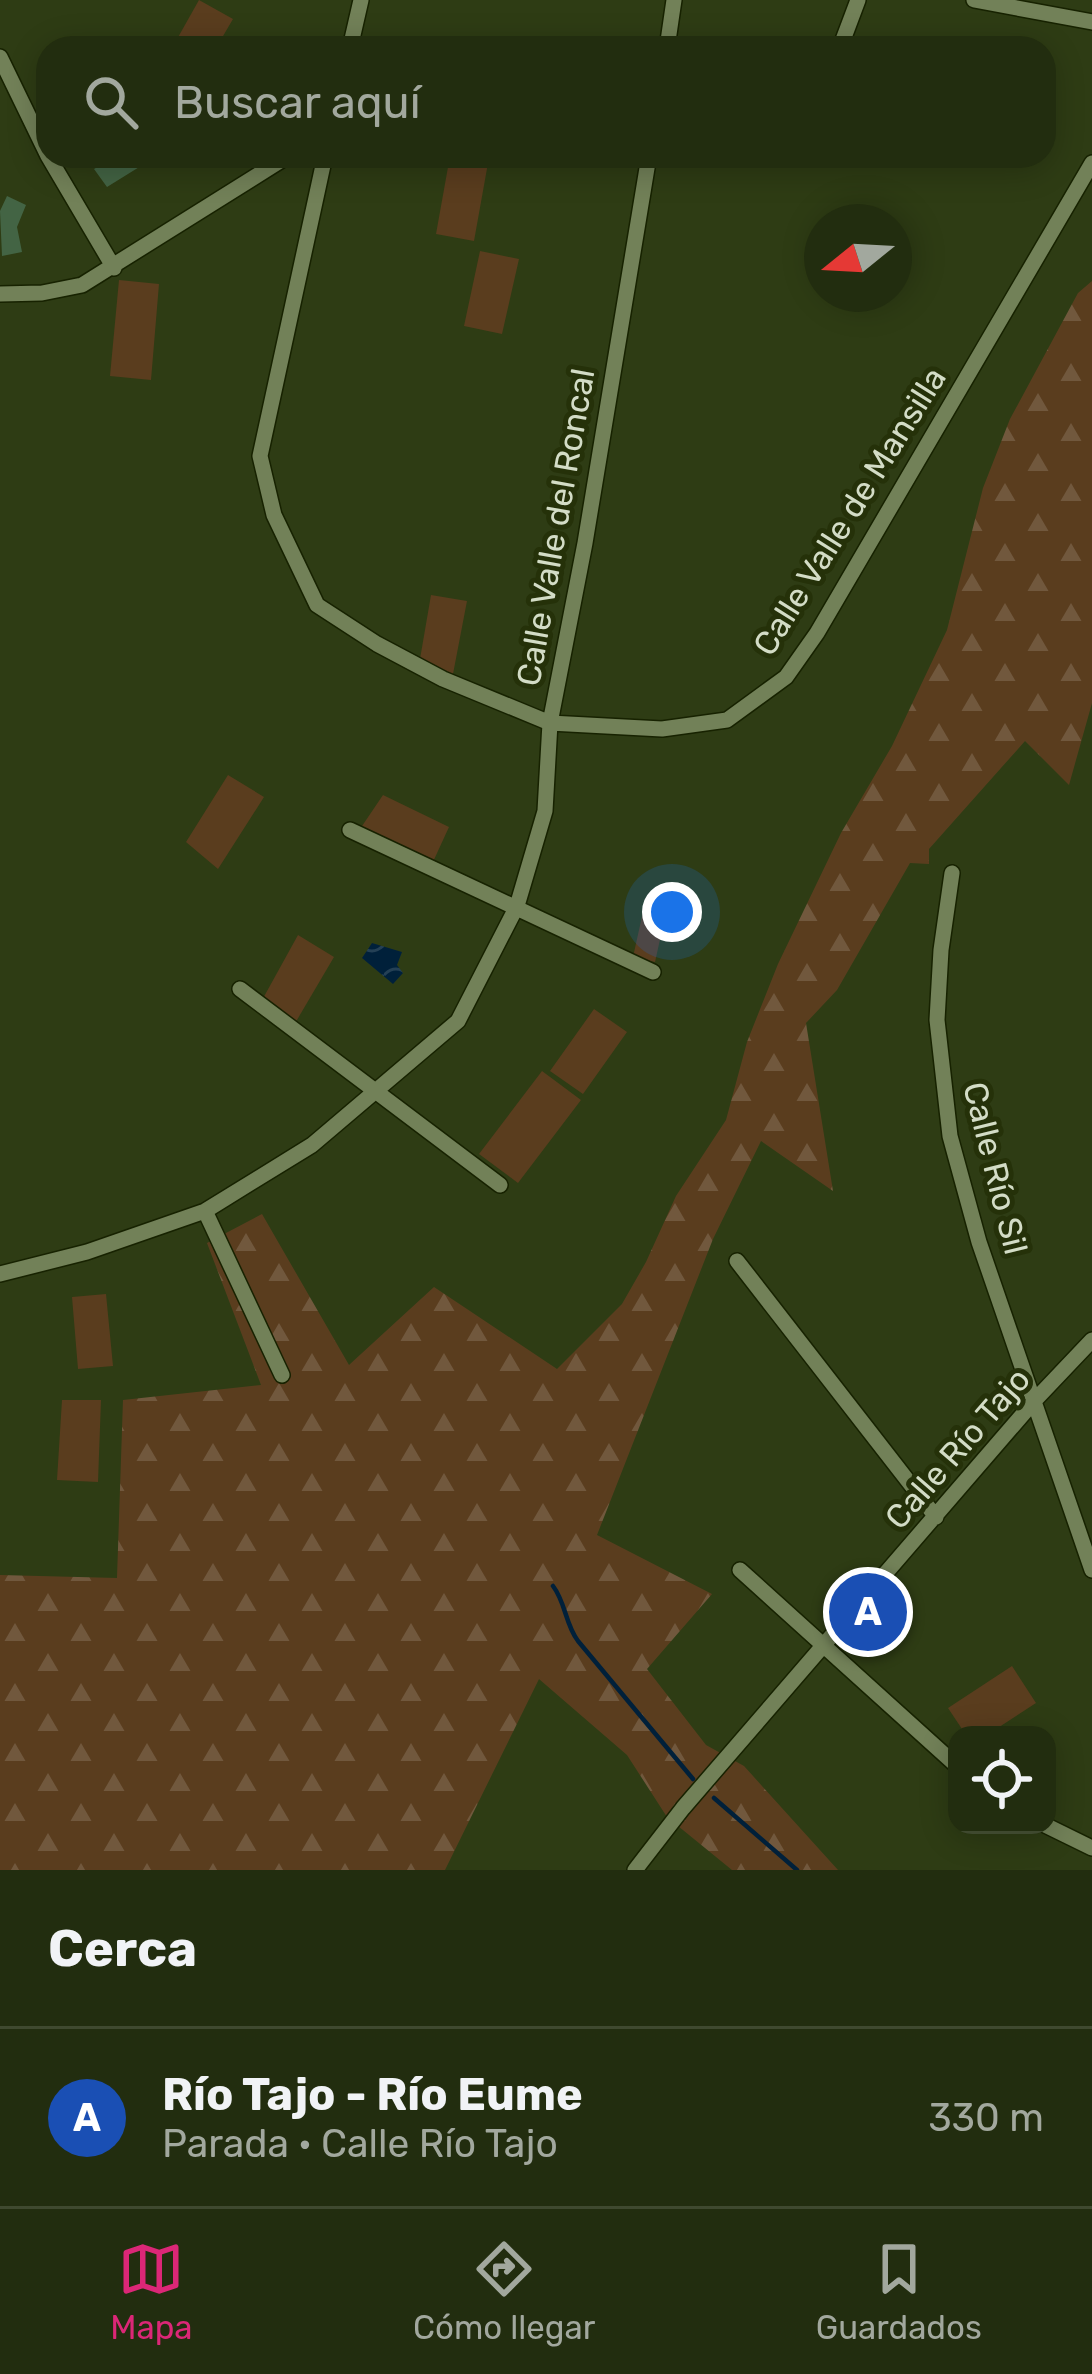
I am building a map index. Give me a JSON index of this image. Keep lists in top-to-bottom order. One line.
{"streets":{"street":["Calle Valle de Mansilla","Calle Valle del Roncal","Calle Río Sil","Calle Río Tajo"]},"crossings":[["Calle Valle de Mansilla","Calle Valle del Roncal"],["Calle Río Sil","Calle Río Tajo"]],"north":"left","page":{"search":"Buscar aquí","pins":"A","heading":"Cerca","list":[{"mark":"A","name":"Río Tajo - Río Eume","note":"Parada · Calle Río Tajo","value":"330 m"}],"nav":["Mapa","Cómo llegar","Guardados"]}}
